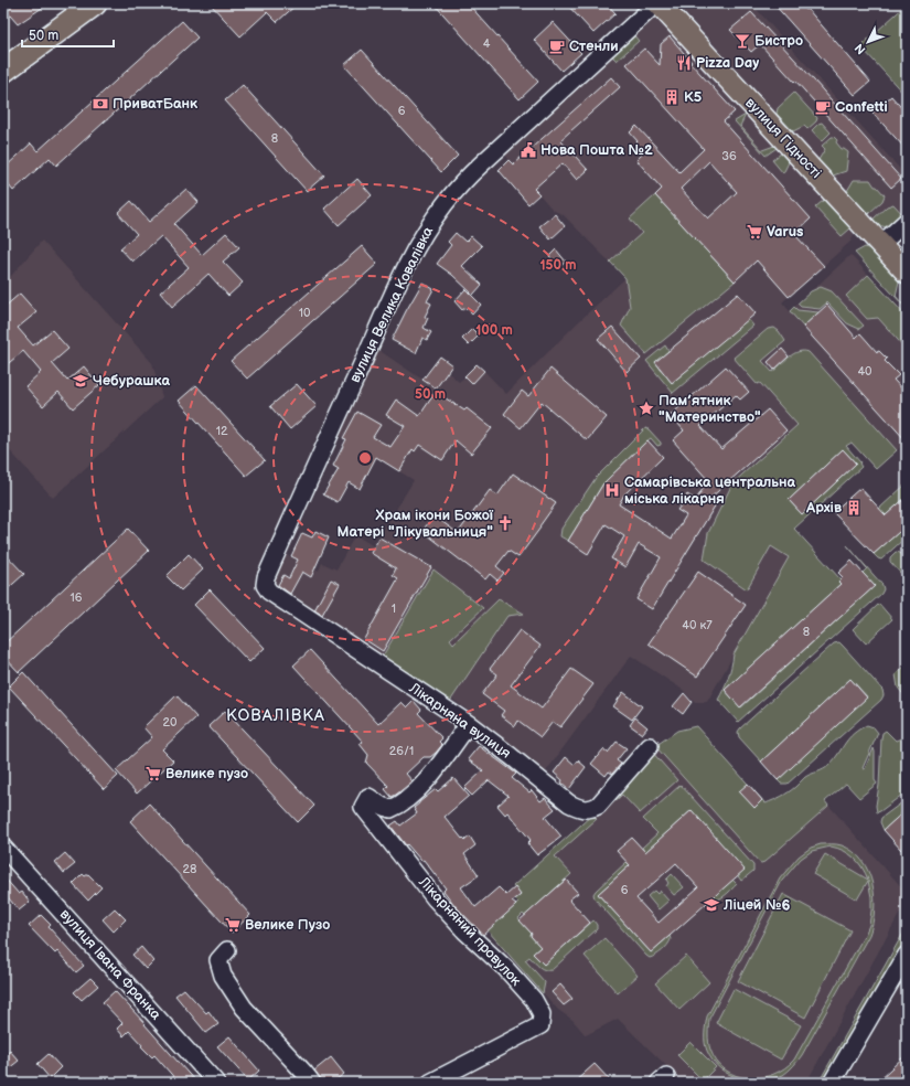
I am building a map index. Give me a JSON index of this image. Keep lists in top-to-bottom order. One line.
{"streets":{"main road":["вулиця Гідності"],"street":["вулиця Велика Ковалівка","Лікарняна вулиця","Лікарняний провулок","вулиця Івана Франка"]},"crossings":[["вулиця Гідності","вулиця Велика Ковалівка"],["вулиця Велика Ковалівка","Лікарняна вулиця"],["Лікарняна вулиця","Лікарняний провулок"]],"districts":["КОВАЛІВКА"],"places":{"bar":["Бистро"],"cafe":["Стенли","Confetti"],"restaurant":["Pizza Day"],"building":["К5","Архів"],"bank":["ПриватБанк"],"public building":["Нова Пошта №2"],"supermarket":["Varus","Велике пузо","Велике Пузо"],"school or university":["Чебурашка","Ліцей №6"],"place":["Пам’ятник \"Материнство\""],"hospital":["Самарівська центральна міська лікарня"],"church":["Храм ікони Божої Матері \"Лікувальниця\""]},"house_numbers":["4","6","8","36","10","40","12","16","1","40 к7","8","20","26/1","28","6"],"scale_bar":"50 m","north":"bottom left","rings":["150 m","100 m","50 m"]}
